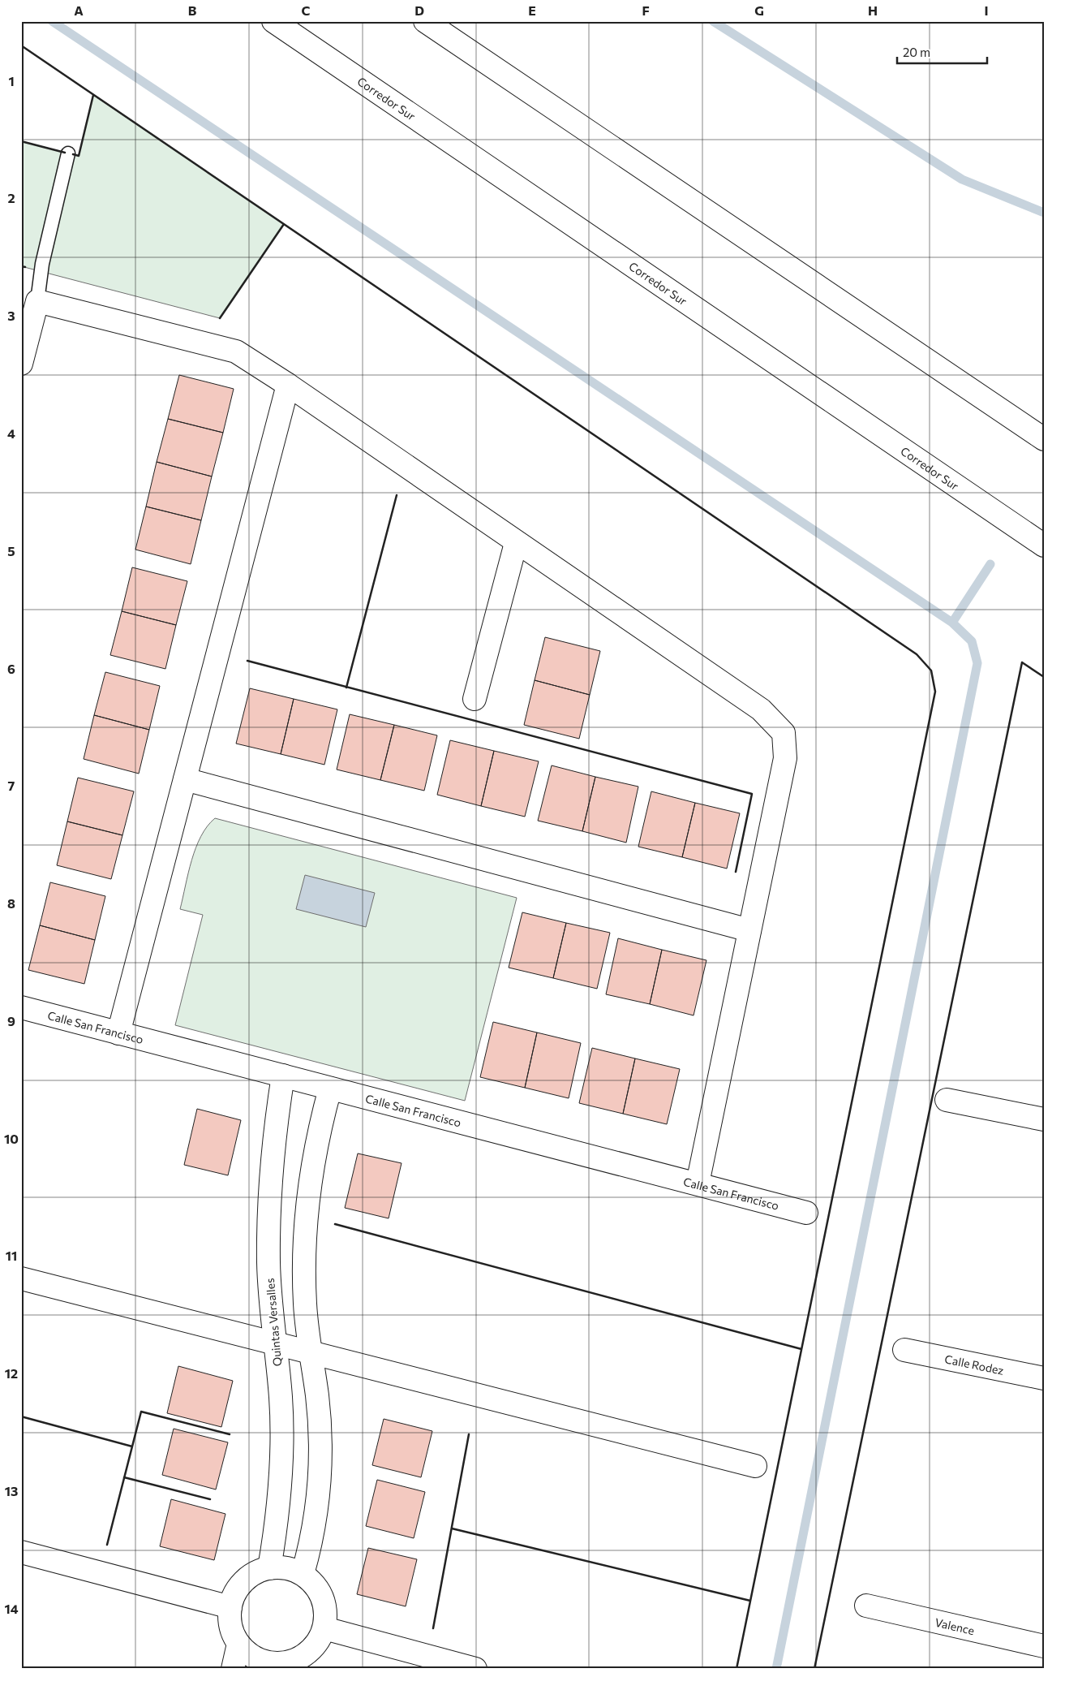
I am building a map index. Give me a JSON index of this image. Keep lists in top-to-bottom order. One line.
{"streets":{"main road":["Corredor Sur","Calle San Francisco","Quintas Versalles","Calle Rodez","Valence"]},"crossings":[["Calle San Francisco","Quintas Versalles"]],"scale_bar":"20 m","grid":{"columns":["A","B","C","D","E","F","G","H","I"],"rows":["1","2","3","4","5","6","7","8","9","10","11","12","13","14"]}}
